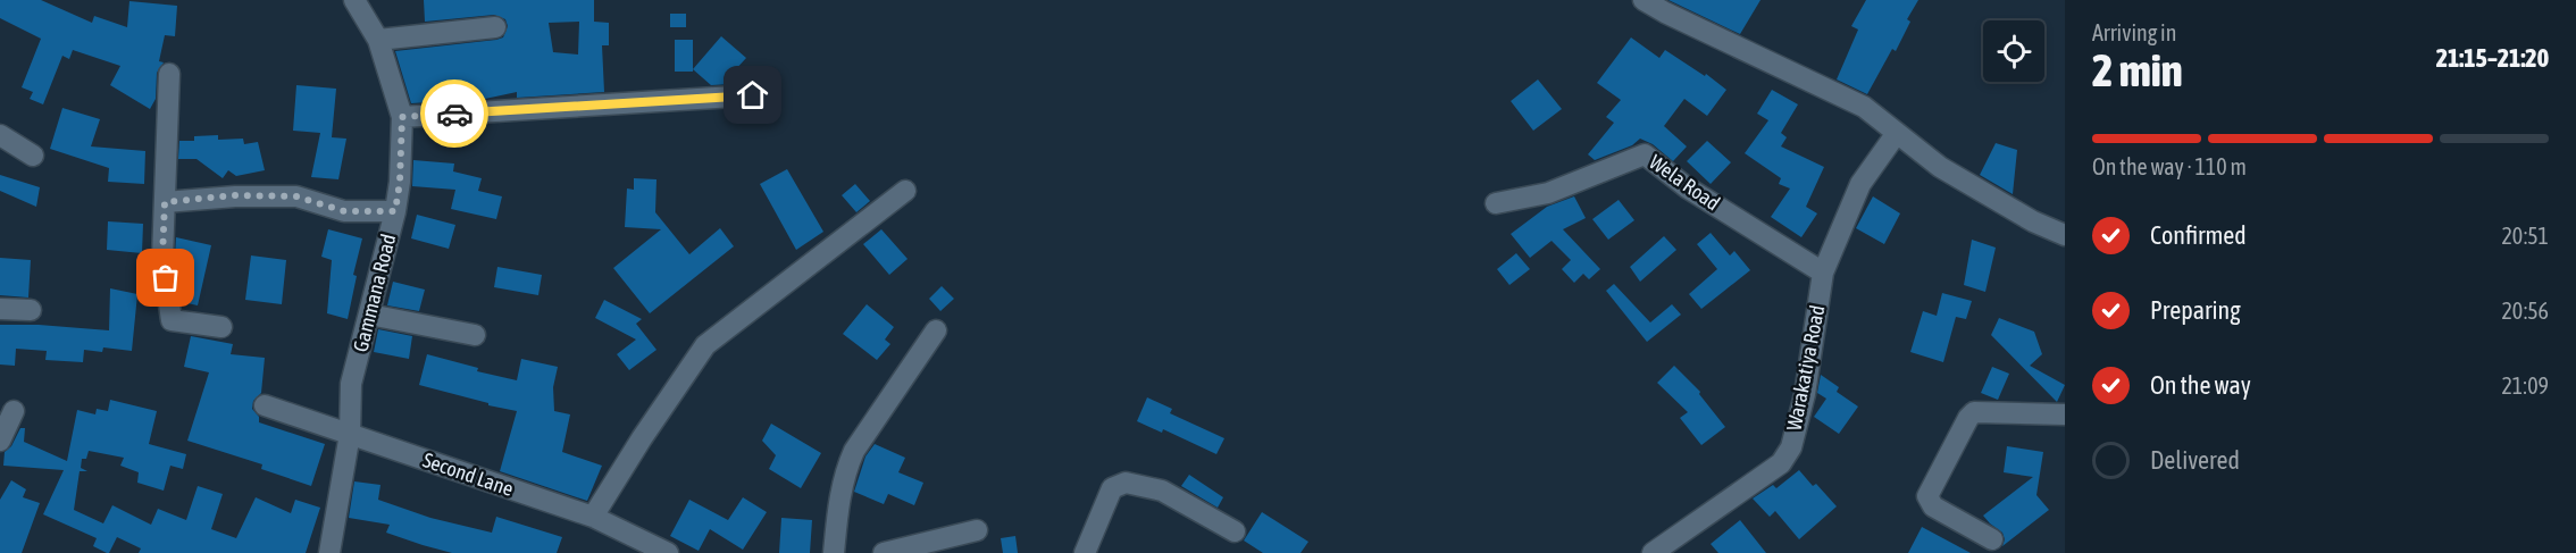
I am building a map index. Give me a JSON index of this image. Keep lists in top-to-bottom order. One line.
{"streets":{"street":["Wela Road","Gammana Road","Warakatiya Road","Second Lane"]},"crossings":[["Wela Road","Warakatiya Road"],["Gammana Road","Second Lane"]],"page":{"heading":["2 min","Arriving in","21:15–21:20"],"bar":"On the way · 110 m","list":[["Confirmed","20:51"],["Preparing","20:56"],["On the way","21:09"],"Delivered"]}}
